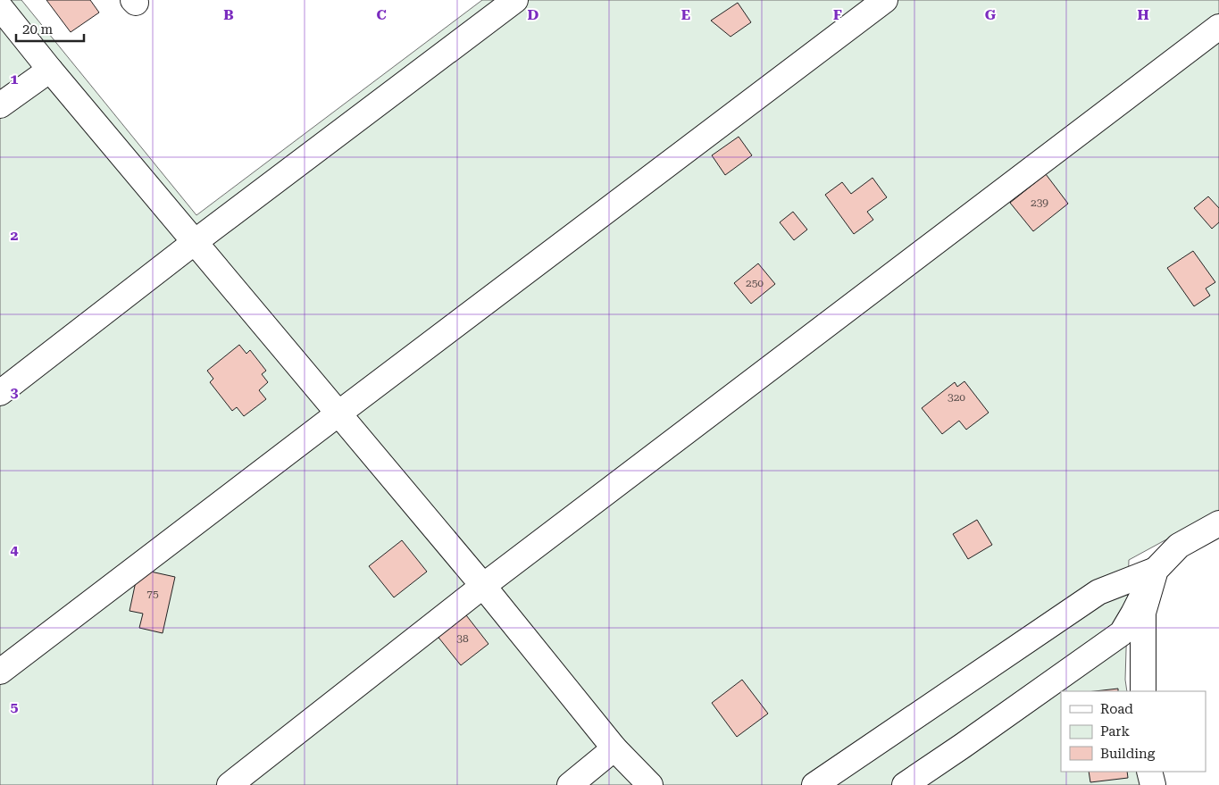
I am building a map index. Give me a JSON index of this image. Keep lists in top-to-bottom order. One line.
{"house_numbers":["239","250","320","75","38"],"legend":["Road","Park","Building"],"scale_bar":"20 m","grid":{"columns":["B","C","D","E","F","G","H"],"rows":["1","2","3","4","5"]}}
